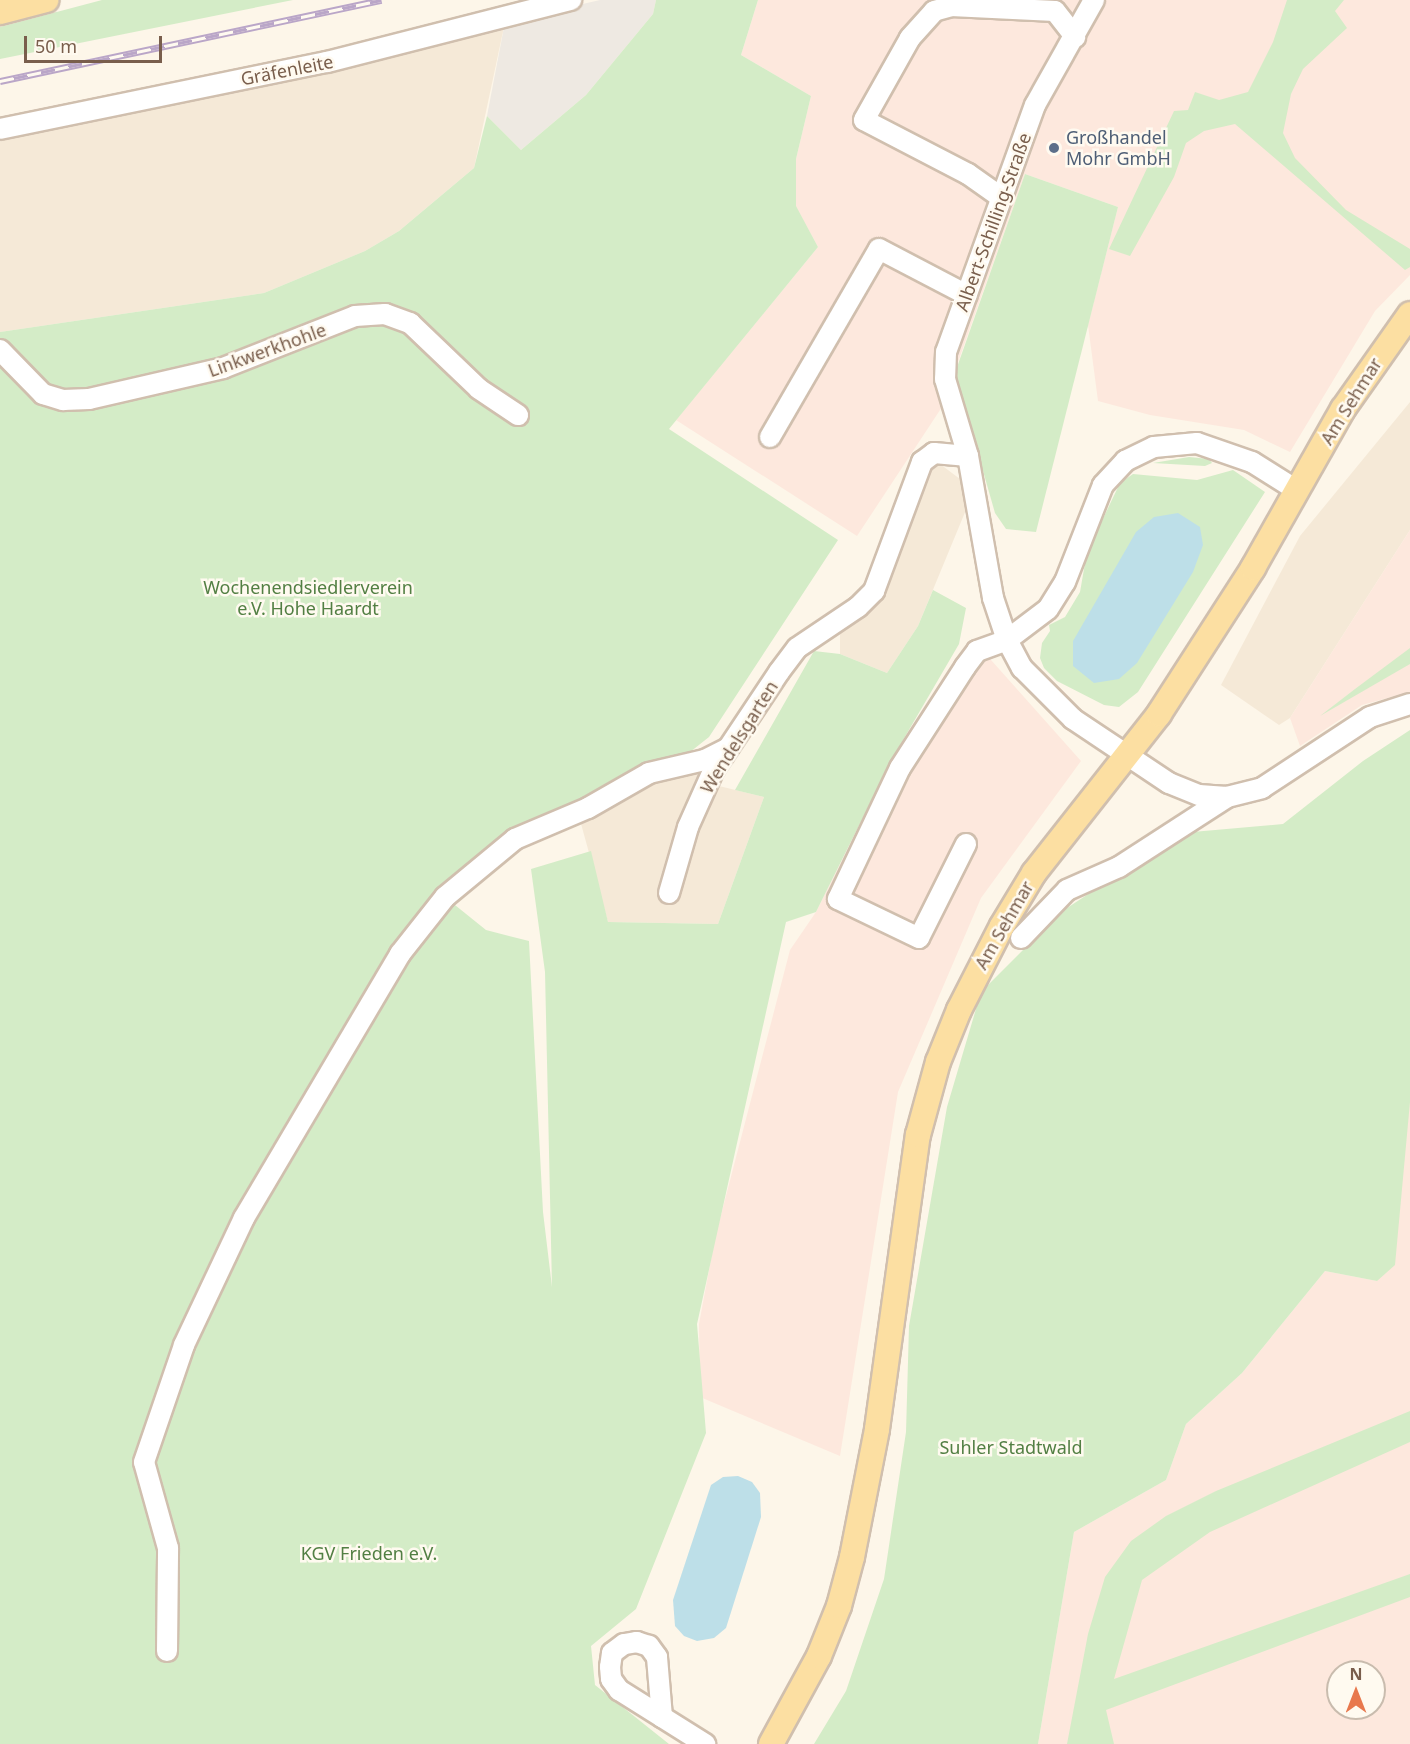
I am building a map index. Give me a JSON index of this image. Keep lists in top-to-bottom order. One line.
{"streets":{"main road":["Am Sehmar"],"street":["Gräfenleite","Albert-Schilling-Straße","Linkwerkhohle","Wendelsgarten"]},"crossings":[["Albert-Schilling-Straße","Am Sehmar"],["Albert-Schilling-Straße","Wendelsgarten"]],"parks":["Wochenendsiedlerverein e.V. Hohe Haardt","Suhler Stadtwald","KGV Frieden e.V."],"places":["Großhandel Mohr GmbH"],"scale_bar":"50 m","north":"top"}
